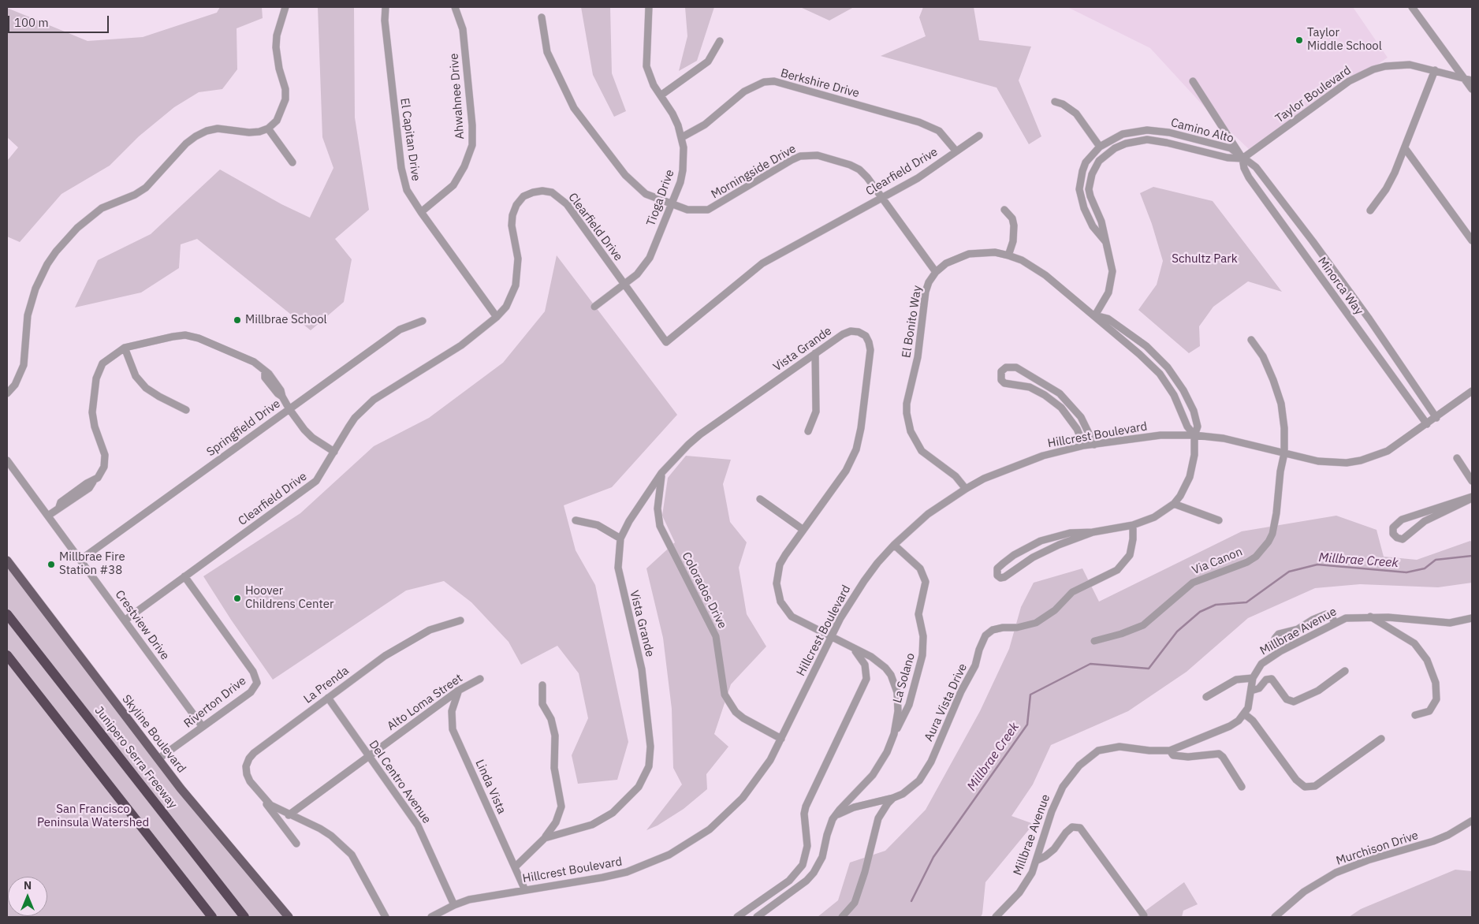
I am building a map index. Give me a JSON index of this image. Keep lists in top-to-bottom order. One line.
{"streets":{"highway":["Junipero Serra Freeway"],"main road":["Skyline Boulevard"],"street":["Berkshire Drive","Taylor Boulevard","Ahwahnee Drive","Camino Alto","El Capitan Drive","Morningside Drive","Clearfield Drive","Tioga Drive","Minorca Way","El Bonito Way","Vista Grande","Springfield Drive","Hillcrest Boulevard","Via Canon","Colorados Drive","Crestview Drive","Millbrae Avenue","La Solano","La Prenda","Riverton Drive","Alto Loma Street","Aura Vista Drive","Del Centro Avenue","Linda Vista","Murchison Drive"]},"crossings":[["Berkshire Drive","Clearfield Drive"],["Berkshire Drive","Tioga Drive"],["Taylor Boulevard","Camino Alto"],["Taylor Boulevard","Minorca Way"],["Ahwahnee Drive","El Capitan Drive"],["Camino Alto","Minorca Way"],["Camino Alto","El Bonito Way"],["El Capitan Drive","Clearfield Drive"],["Morningside Drive","Clearfield Drive"],["Morningside Drive","Tioga Drive"],["Morningside Drive","El Bonito Way"],["Clearfield Drive","Tioga Drive"],["Clearfield Drive","Crestview Drive"],["Clearfield Drive","Riverton Drive"],["Minorca Way","Hillcrest Boulevard"],["El Bonito Way","Hillcrest Boulevard"],["El Bonito Way","Aura Vista Drive"],["Vista Grande","Hillcrest Boulevard"],["Vista Grande","Colorados Drive"],["Vista Grande","Linda Vista"],["Springfield Drive","Crestview Drive"],["Hillcrest Boulevard","Via Canon"],["Hillcrest Boulevard","Colorados Drive"],["Hillcrest Boulevard","La Solano"],["Hillcrest Boulevard","Del Centro Avenue"],["Hillcrest Boulevard","Linda Vista"],["Crestview Drive","Riverton Drive"],["La Prenda","Alto Loma Street"],["La Prenda","Del Centro Avenue"],["Riverton Drive","Skyline Boulevard"],["Alto Loma Street","Del Centro Avenue"],["Alto Loma Street","Linda Vista"]],"water":["Millbrae Creek"],"parks":["Schultz Park","San Francisco Peninsula Watershed"],"places":["Taylor Middle School","Millbrae School","Millbrae Fire Station #38","Hoover Childrens Center"],"scale_bar":"100 m","north":"top"}
